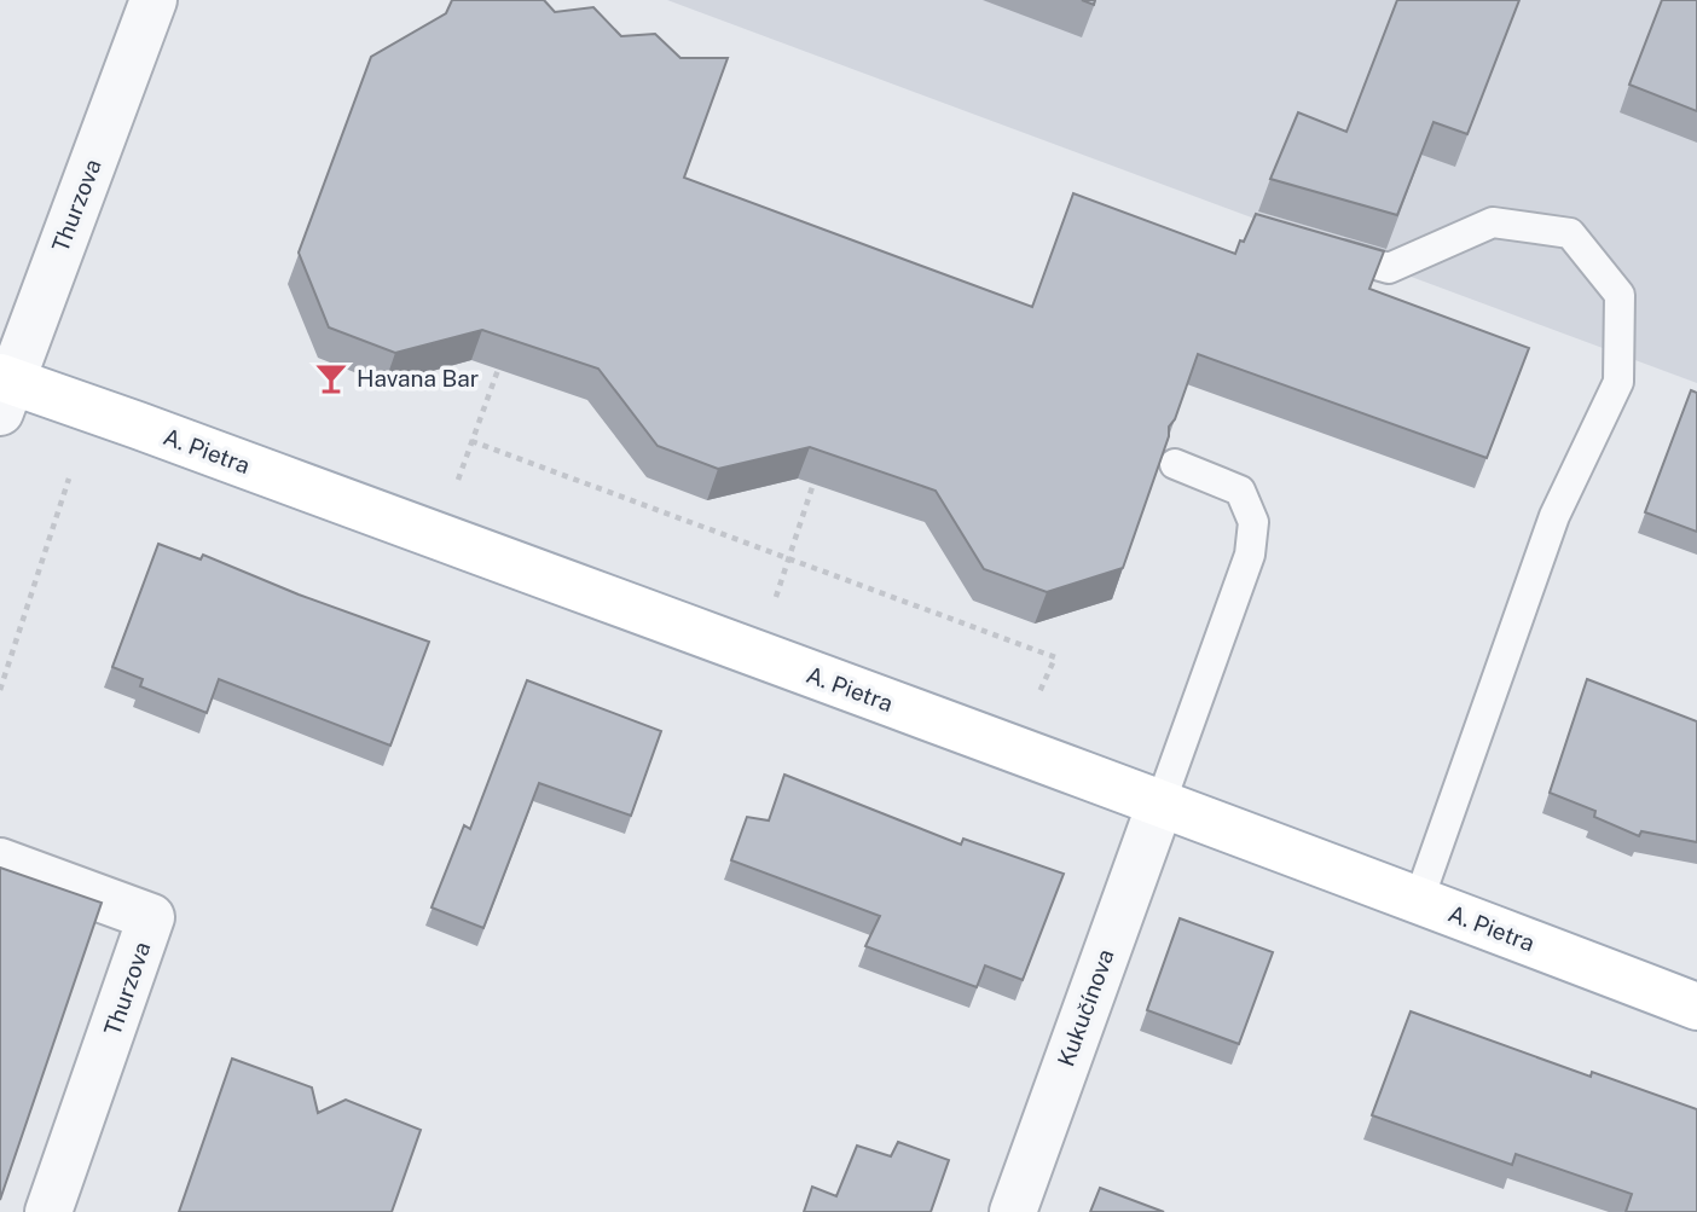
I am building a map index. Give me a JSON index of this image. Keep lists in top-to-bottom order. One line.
{"streets":{"main road":["A. Pietra"],"street":["Thurzova","Kukučínova"]},"crossings":[["Thurzova","A. Pietra"],["A. Pietra","Kukučínova"]],"places":{"bar":["Havana Bar"]}}
